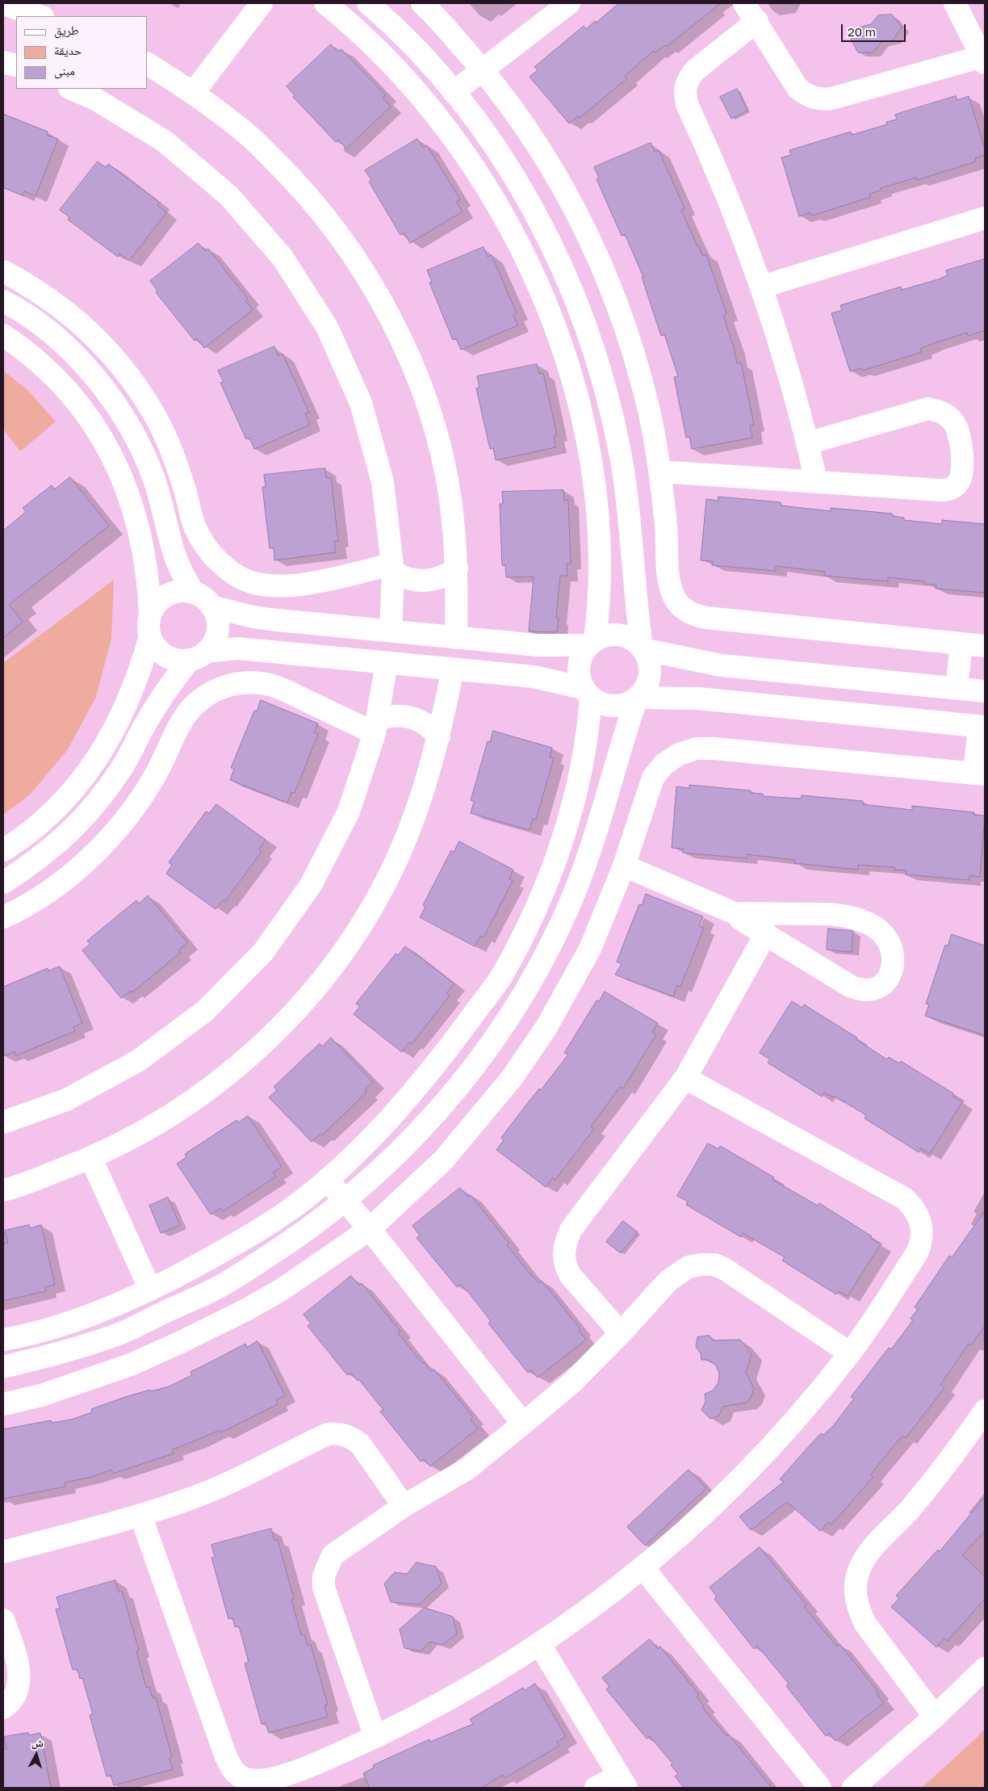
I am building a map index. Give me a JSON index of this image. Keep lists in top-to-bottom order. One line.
{"legend":["طريق","حديقة","مبنى"],"scale_bar":"20 m","north":"top"}
